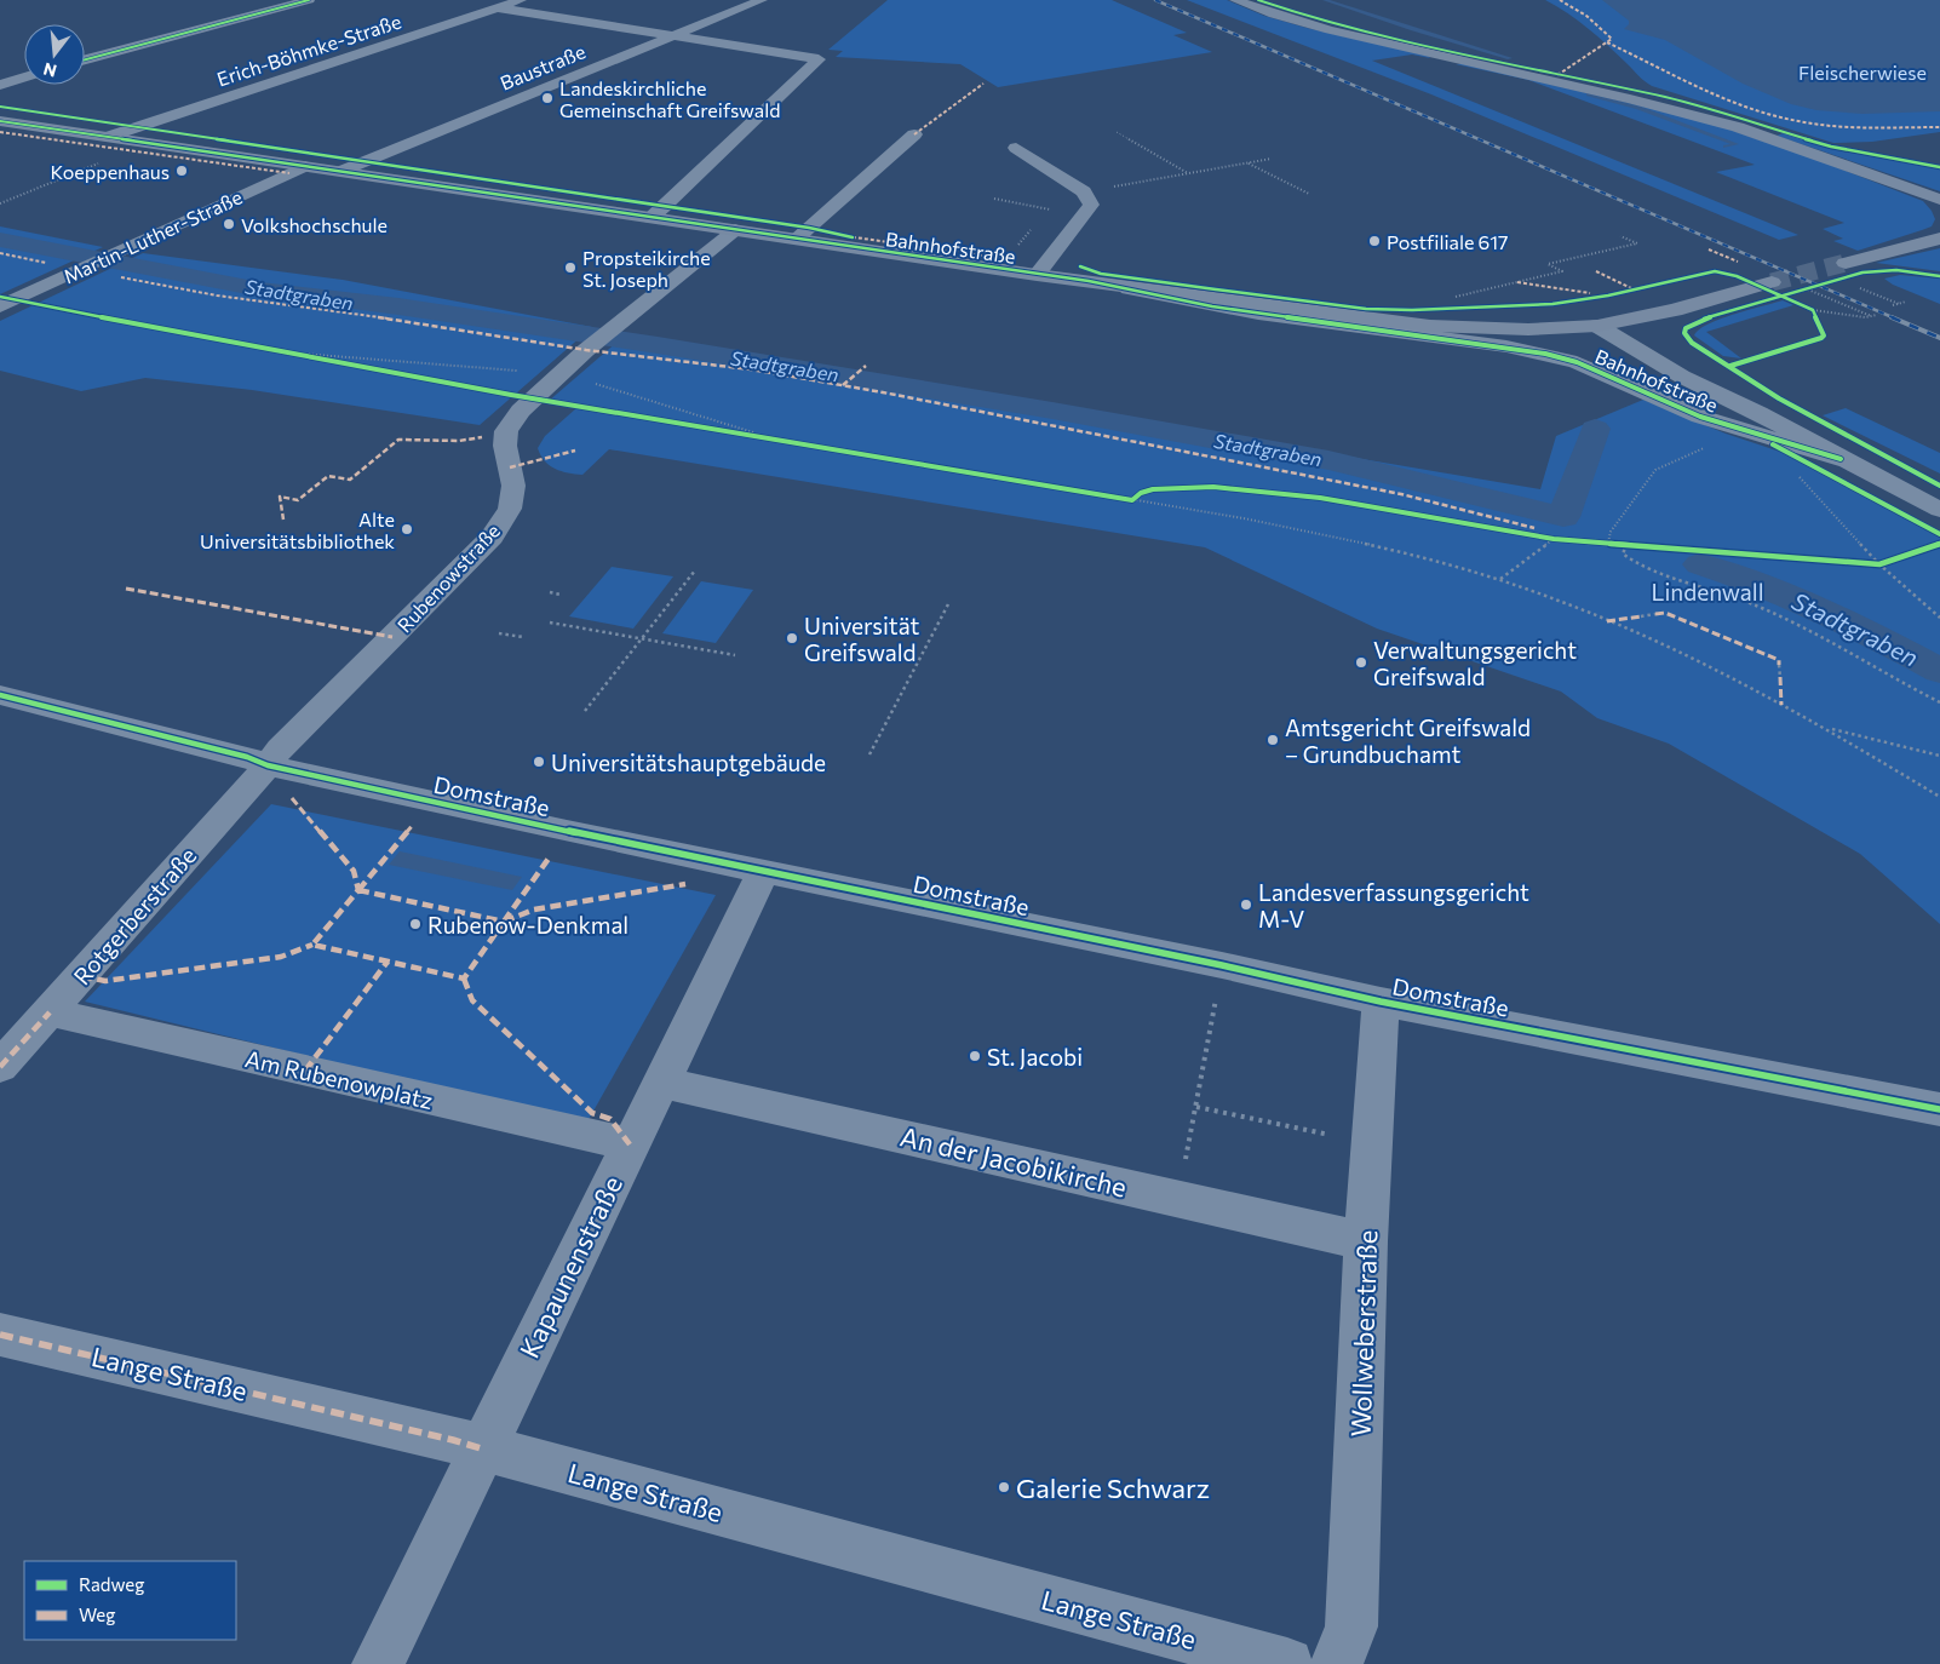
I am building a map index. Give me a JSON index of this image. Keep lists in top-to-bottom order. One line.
{"streets":{"main road":["Bahnhofstraße"],"street":["Erich-Böhmke-Straße","Baustraße","Martin-Luther-Straße","Rubenowstraße","Domstraße","Rotgerberstraße","Am Rubenowplatz","An der Jacobikirche","Kapaunenstraße","Wollweberstraße","Lange Straße"]},"crossings":[["Erich-Böhmke-Straße","Bahnhofstraße"],["Baustraße","Bahnhofstraße"],["Martin-Luther-Straße","Bahnhofstraße"],["Bahnhofstraße","Rubenowstraße"],["Rubenowstraße","Domstraße"],["Rubenowstraße","Rotgerberstraße"],["Domstraße","Rotgerberstraße"],["Domstraße","Kapaunenstraße"],["Domstraße","Wollweberstraße"],["Rotgerberstraße","Am Rubenowplatz"],["Am Rubenowplatz","Kapaunenstraße"],["An der Jacobikirche","Kapaunenstraße"],["An der Jacobikirche","Wollweberstraße"],["Kapaunenstraße","Lange Straße"]],"water":["Stadtgraben"],"parks":["Fleischerwiese","Lindenwall"],"places":["Landeskirchliche Gemeinschaft Greifswald","Koeppenhaus","Volkshochschule","Postfiliale 617","Propsteikirche St. Joseph","Alte Universitätsbibliothek","Universität Greifswald","Verwaltungsgericht Greifswald","Amtsgericht Greifswald – Grundbuchamt","Universitätshauptgebäude","Landesverfassungsgericht M-V","Rubenow-Denkmal","St. Jacobi","Galerie Schwarz"],"legend":["Radweg","Weg"],"north":"bottom"}
